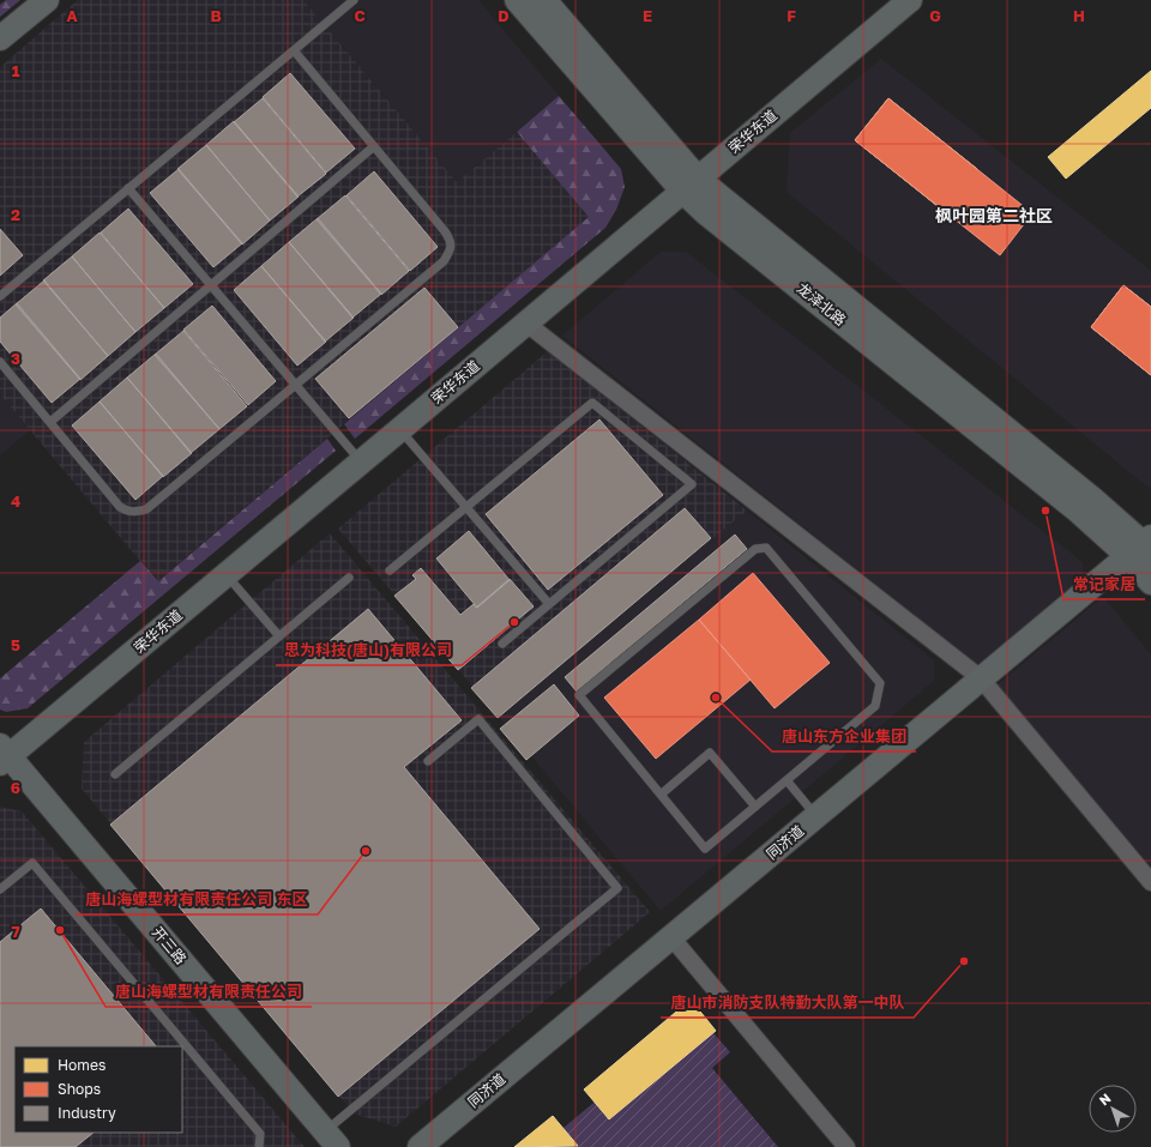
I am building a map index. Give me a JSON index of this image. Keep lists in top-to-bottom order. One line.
{"streets":{"street":["荣华东道","龙泽北路","同济道","开三路"]},"crossings":[["荣华东道","龙泽北路"],["荣华东道","开三路"],["龙泽北路","同济道"]],"districts":["枫叶园第二社区"],"places":["常记家居","思为科技(唐山)有限公司","唐山东方企业集团","唐山海螺型材有限责任公司 东区","唐山海螺型材有限责任公司","唐山市消防支队特勤大队第一中队"],"legend":["Homes","Shops","Industry"],"north":"top left","grid":{"columns":["A","B","C","D","E","F","G","H"],"rows":["1","2","3","4","5","6","7"]}}
